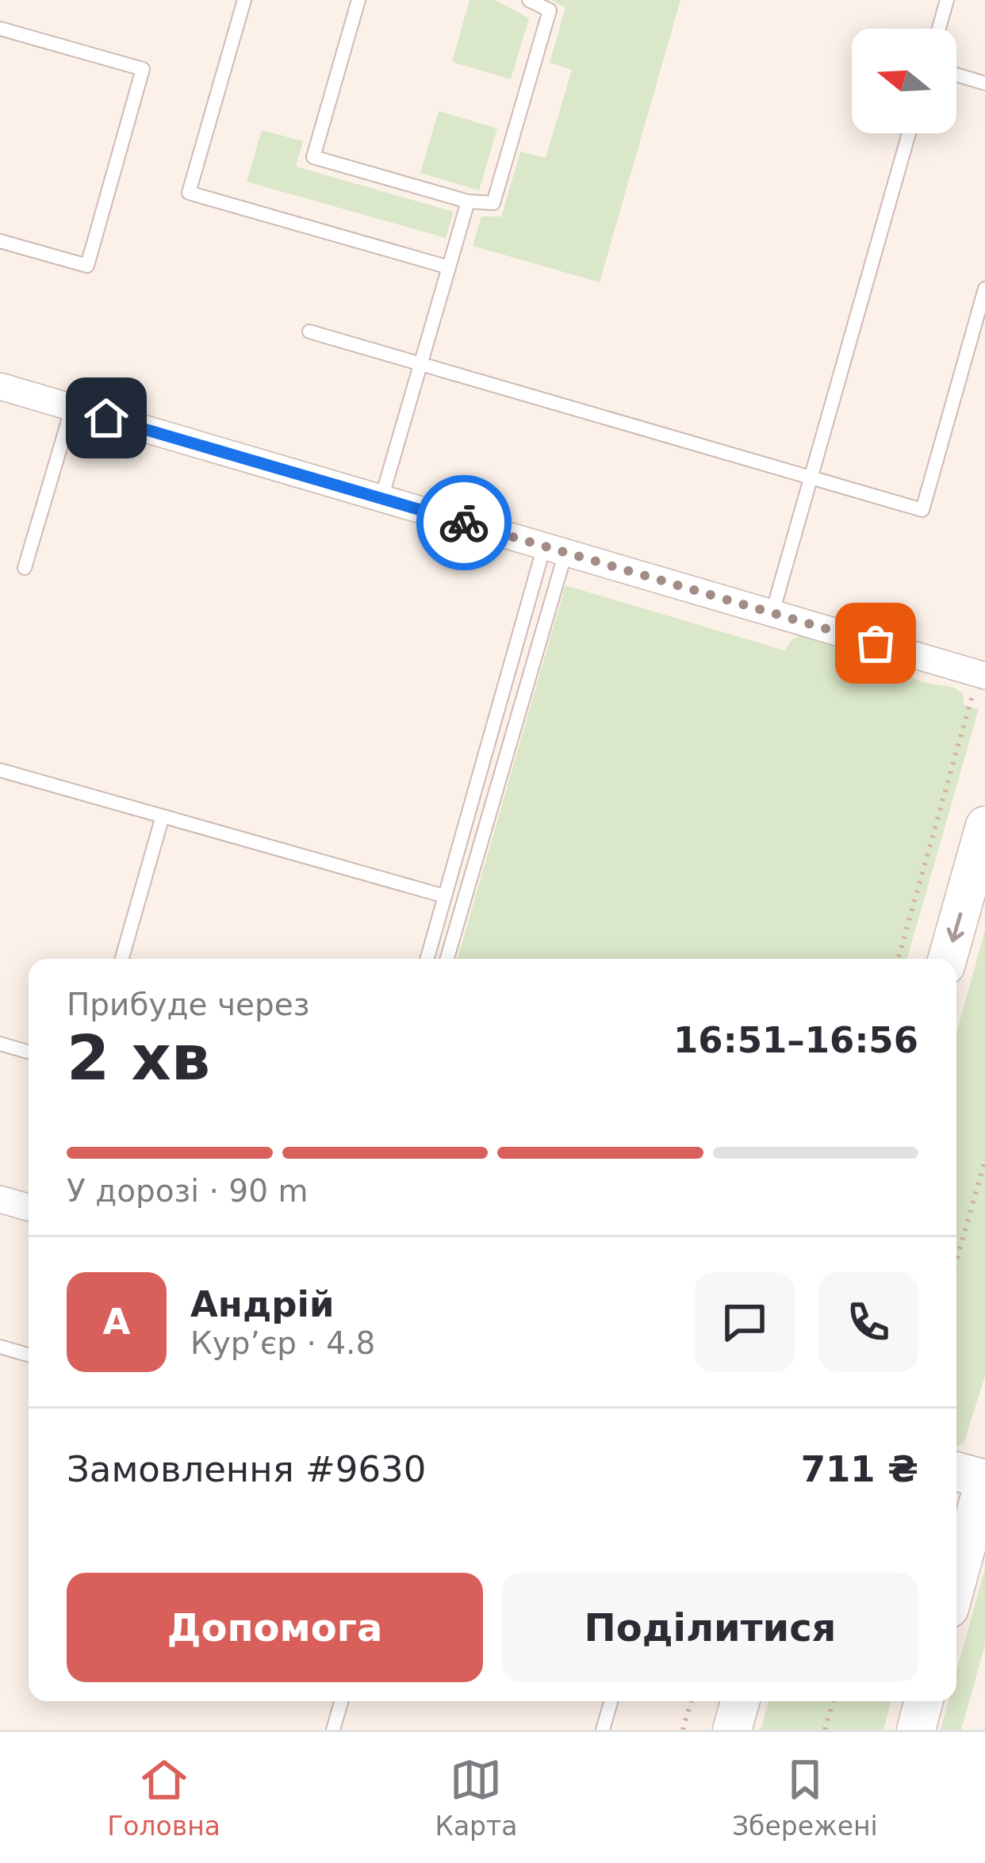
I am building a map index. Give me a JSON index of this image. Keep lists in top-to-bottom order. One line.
{"north":"left","page":{"heading":["2 хв","Прибуде через","16:51–16:56"],"panel":["Андрій","Кур’єр · 4.8","Замовлення #9630","711 ₴"],"bar":"У дорозі · 90 m","round":"А","buttons":["Допомога","Поділитися"],"tabs":["Головна","Карта","Збережені"]}}
